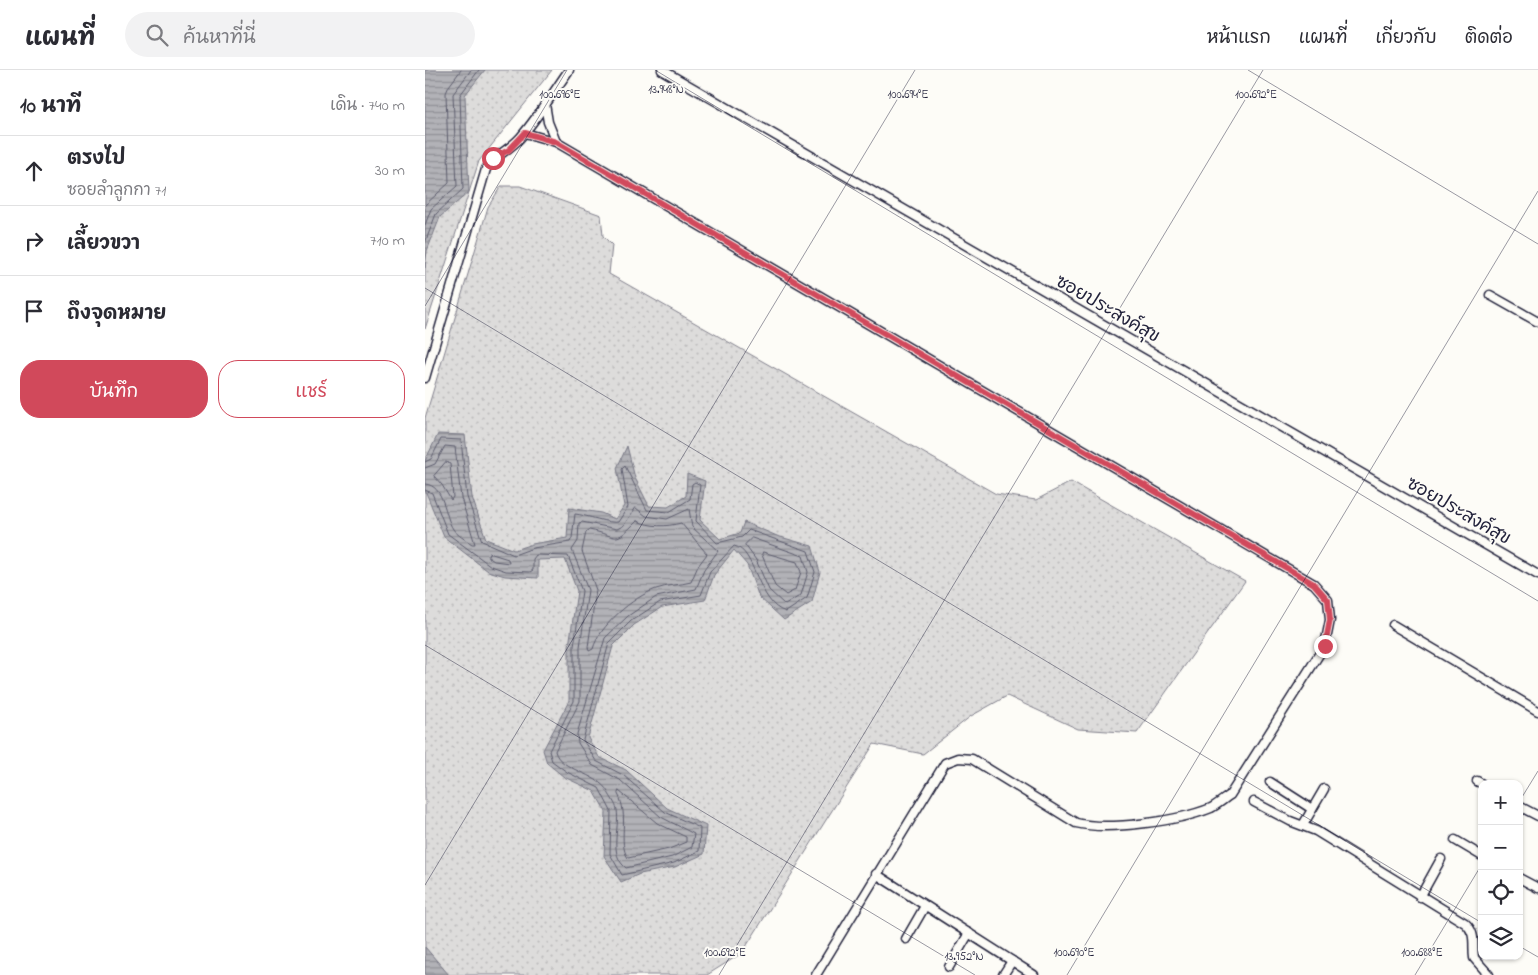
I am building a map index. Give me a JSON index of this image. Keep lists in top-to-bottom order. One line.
{"streets":{"street":["ซอยประสงค์สุข"]},"page":{"header":"แผนที่","search":"ค้นหาที่นี่","nav":["หน้าแรก","แผนที่","เกี่ยวกับ","ติดต่อ"],"heading":["10 นาที","เดิน · 740 m"],"list":[["ตรงไป","ซอยลำลูกกา 71","30 m"],["เลี้ยวขวา","710 m"],"ถึงจุดหมาย"],"buttons":["บันทึก","แชร์"],"map_buttons":["+","−"]},"coordinates":["13.948°N","100.692°E","100.696°E","100.694°E","100.690°E","100.688°E","13.952°N"]}
